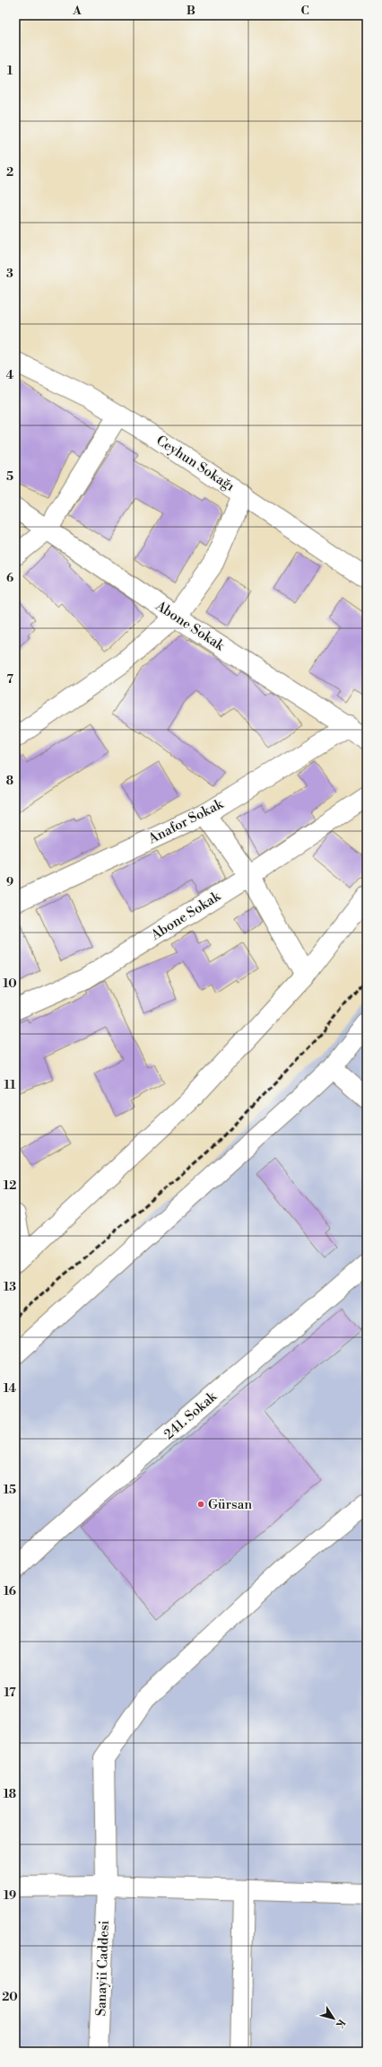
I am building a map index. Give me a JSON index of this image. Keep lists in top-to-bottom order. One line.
{"streets":{"street":["Ceyhun Sokağı","Abone Sokak","Anafor Sokak","241. Sokak","Sanayii Caddesi"]},"crossings":[["Abone Sokak","Anafor Sokak"]],"places":["Gürsan"],"north":"bottom right","grid":{"columns":["A","B","C"],"rows":["1","2","3","4","5","6","7","8","9","10","11","12","13","14","15","16","17","18","19","20"]}}
